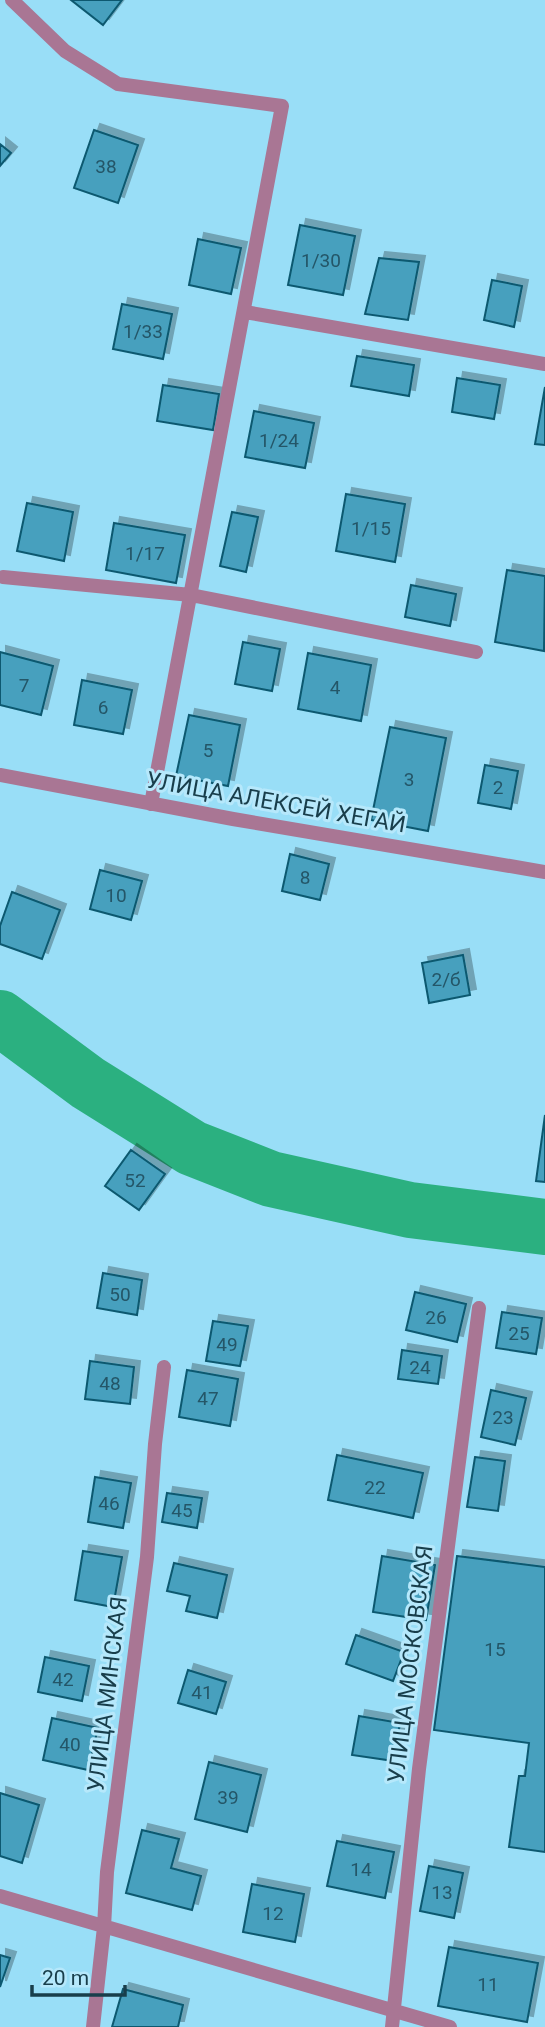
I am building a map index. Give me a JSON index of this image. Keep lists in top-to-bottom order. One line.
{"streets":{"street":["УЛИЦА АЛЕКСЕЙ ХЕГАЙ","УЛИЦА МОСКОВСКАЯ","УЛИЦА МИНСКАЯ"]},"house_numbers":["38","1/30","1/33","1/24","1/15","1/17","7","4","6","5","3","2","8","10","2/б","52","50","26","25","49","24","48","47","23","22","46","45","15","42","41","40","39","14","13","12","11"],"scale_bar":"20 m"}
